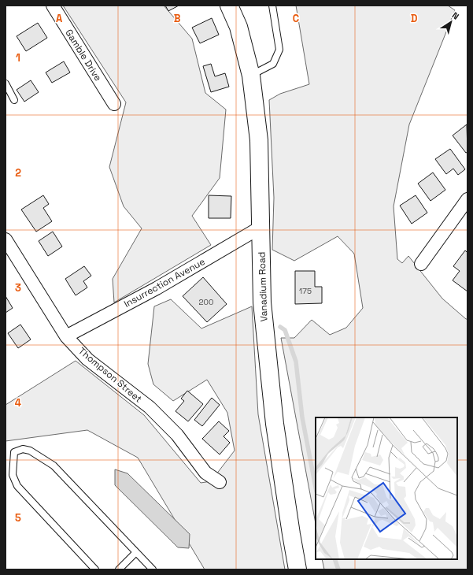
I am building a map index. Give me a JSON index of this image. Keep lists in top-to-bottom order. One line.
{"streets":{"street":["Gamble Drive","Insurrection Avenue","Vanadium Road","Thompson Street"]},"crossings":[["Insurrection Avenue","Vanadium Road"],["Insurrection Avenue","Thompson Street"]],"house_numbers":["175","200"],"north":"top right","grid":{"columns":["A","B","C","D"],"rows":["1","2","3","4","5"]}}
